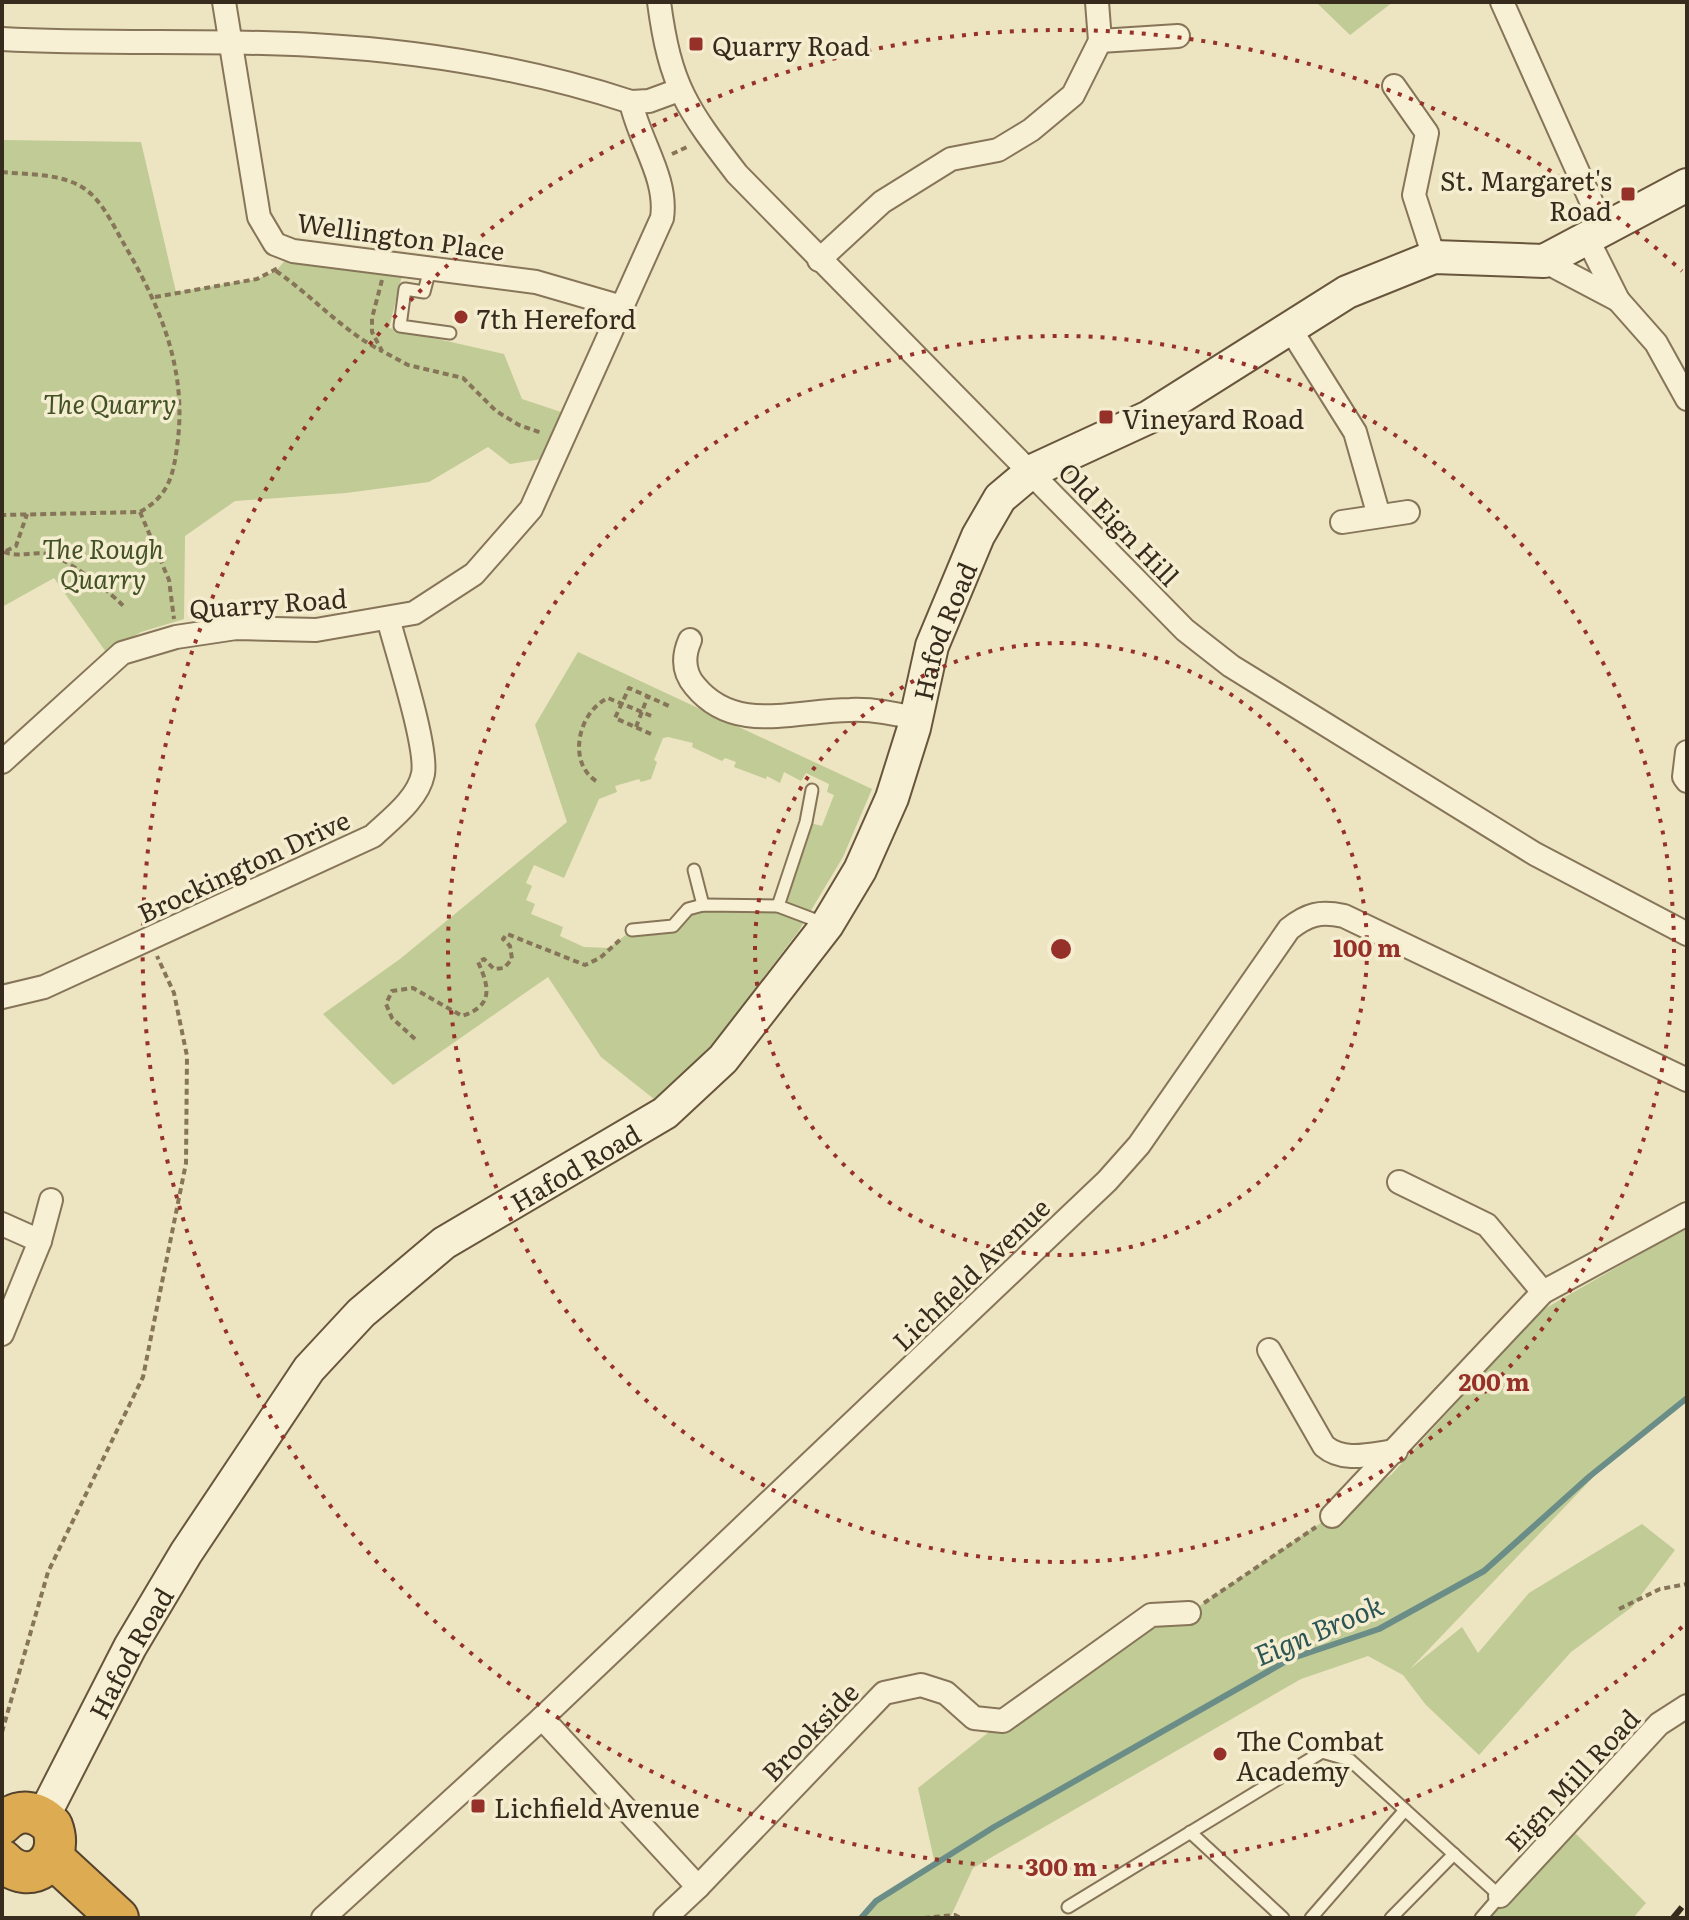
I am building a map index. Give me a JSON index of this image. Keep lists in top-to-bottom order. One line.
{"streets":{"street":["Wellington Place","Old Eign Hill","Quarry Road","Hafod Road","Brockington Drive","Lichfield Avenue","Brookside","Eign Mill Road"]},"crossings":[["Wellington Place","Quarry Road"],["Old Eign Hill","Hafod Road"],["Quarry Road","Brockington Drive"]],"water":["Eign Brook"],"parks":["The Quarry","The Rough Quarry"],"places":{"transit":["Quarry Road","St. Margaret's Road","Vineyard Road","Lichfield Avenue"],"other":["7th Hereford","The Combat Academy"]},"rings":["100 m","200 m","300 m"]}
